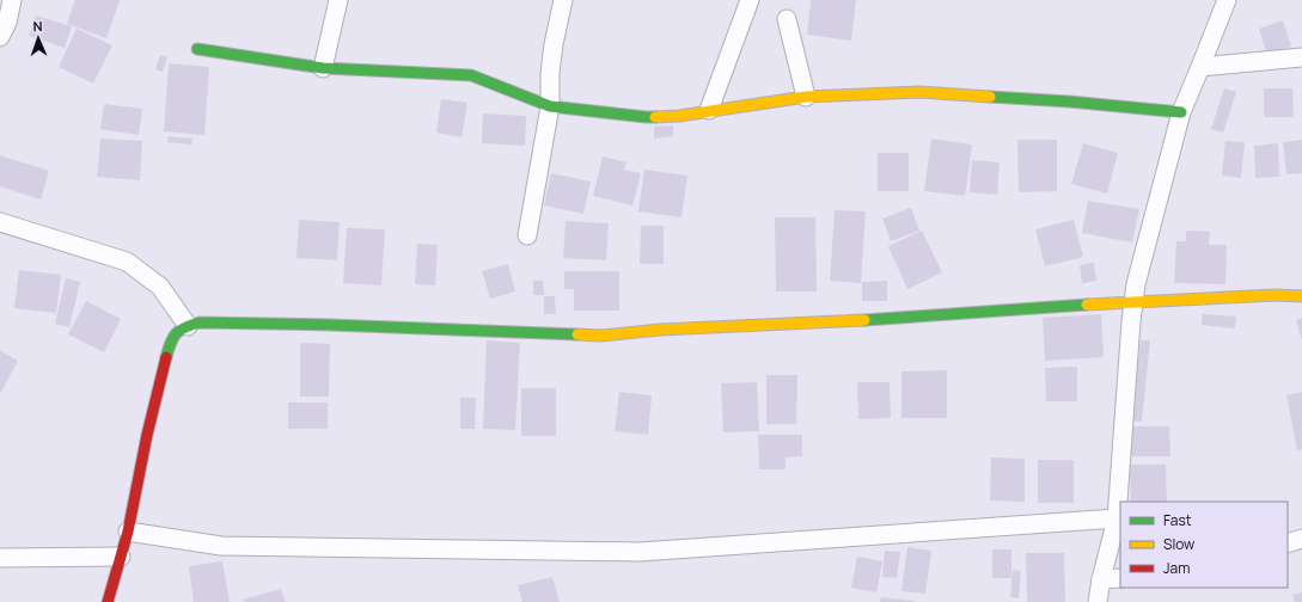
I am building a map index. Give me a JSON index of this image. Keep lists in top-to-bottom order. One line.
{"legend":["Fast","Slow","Jam"],"north":"top"}
